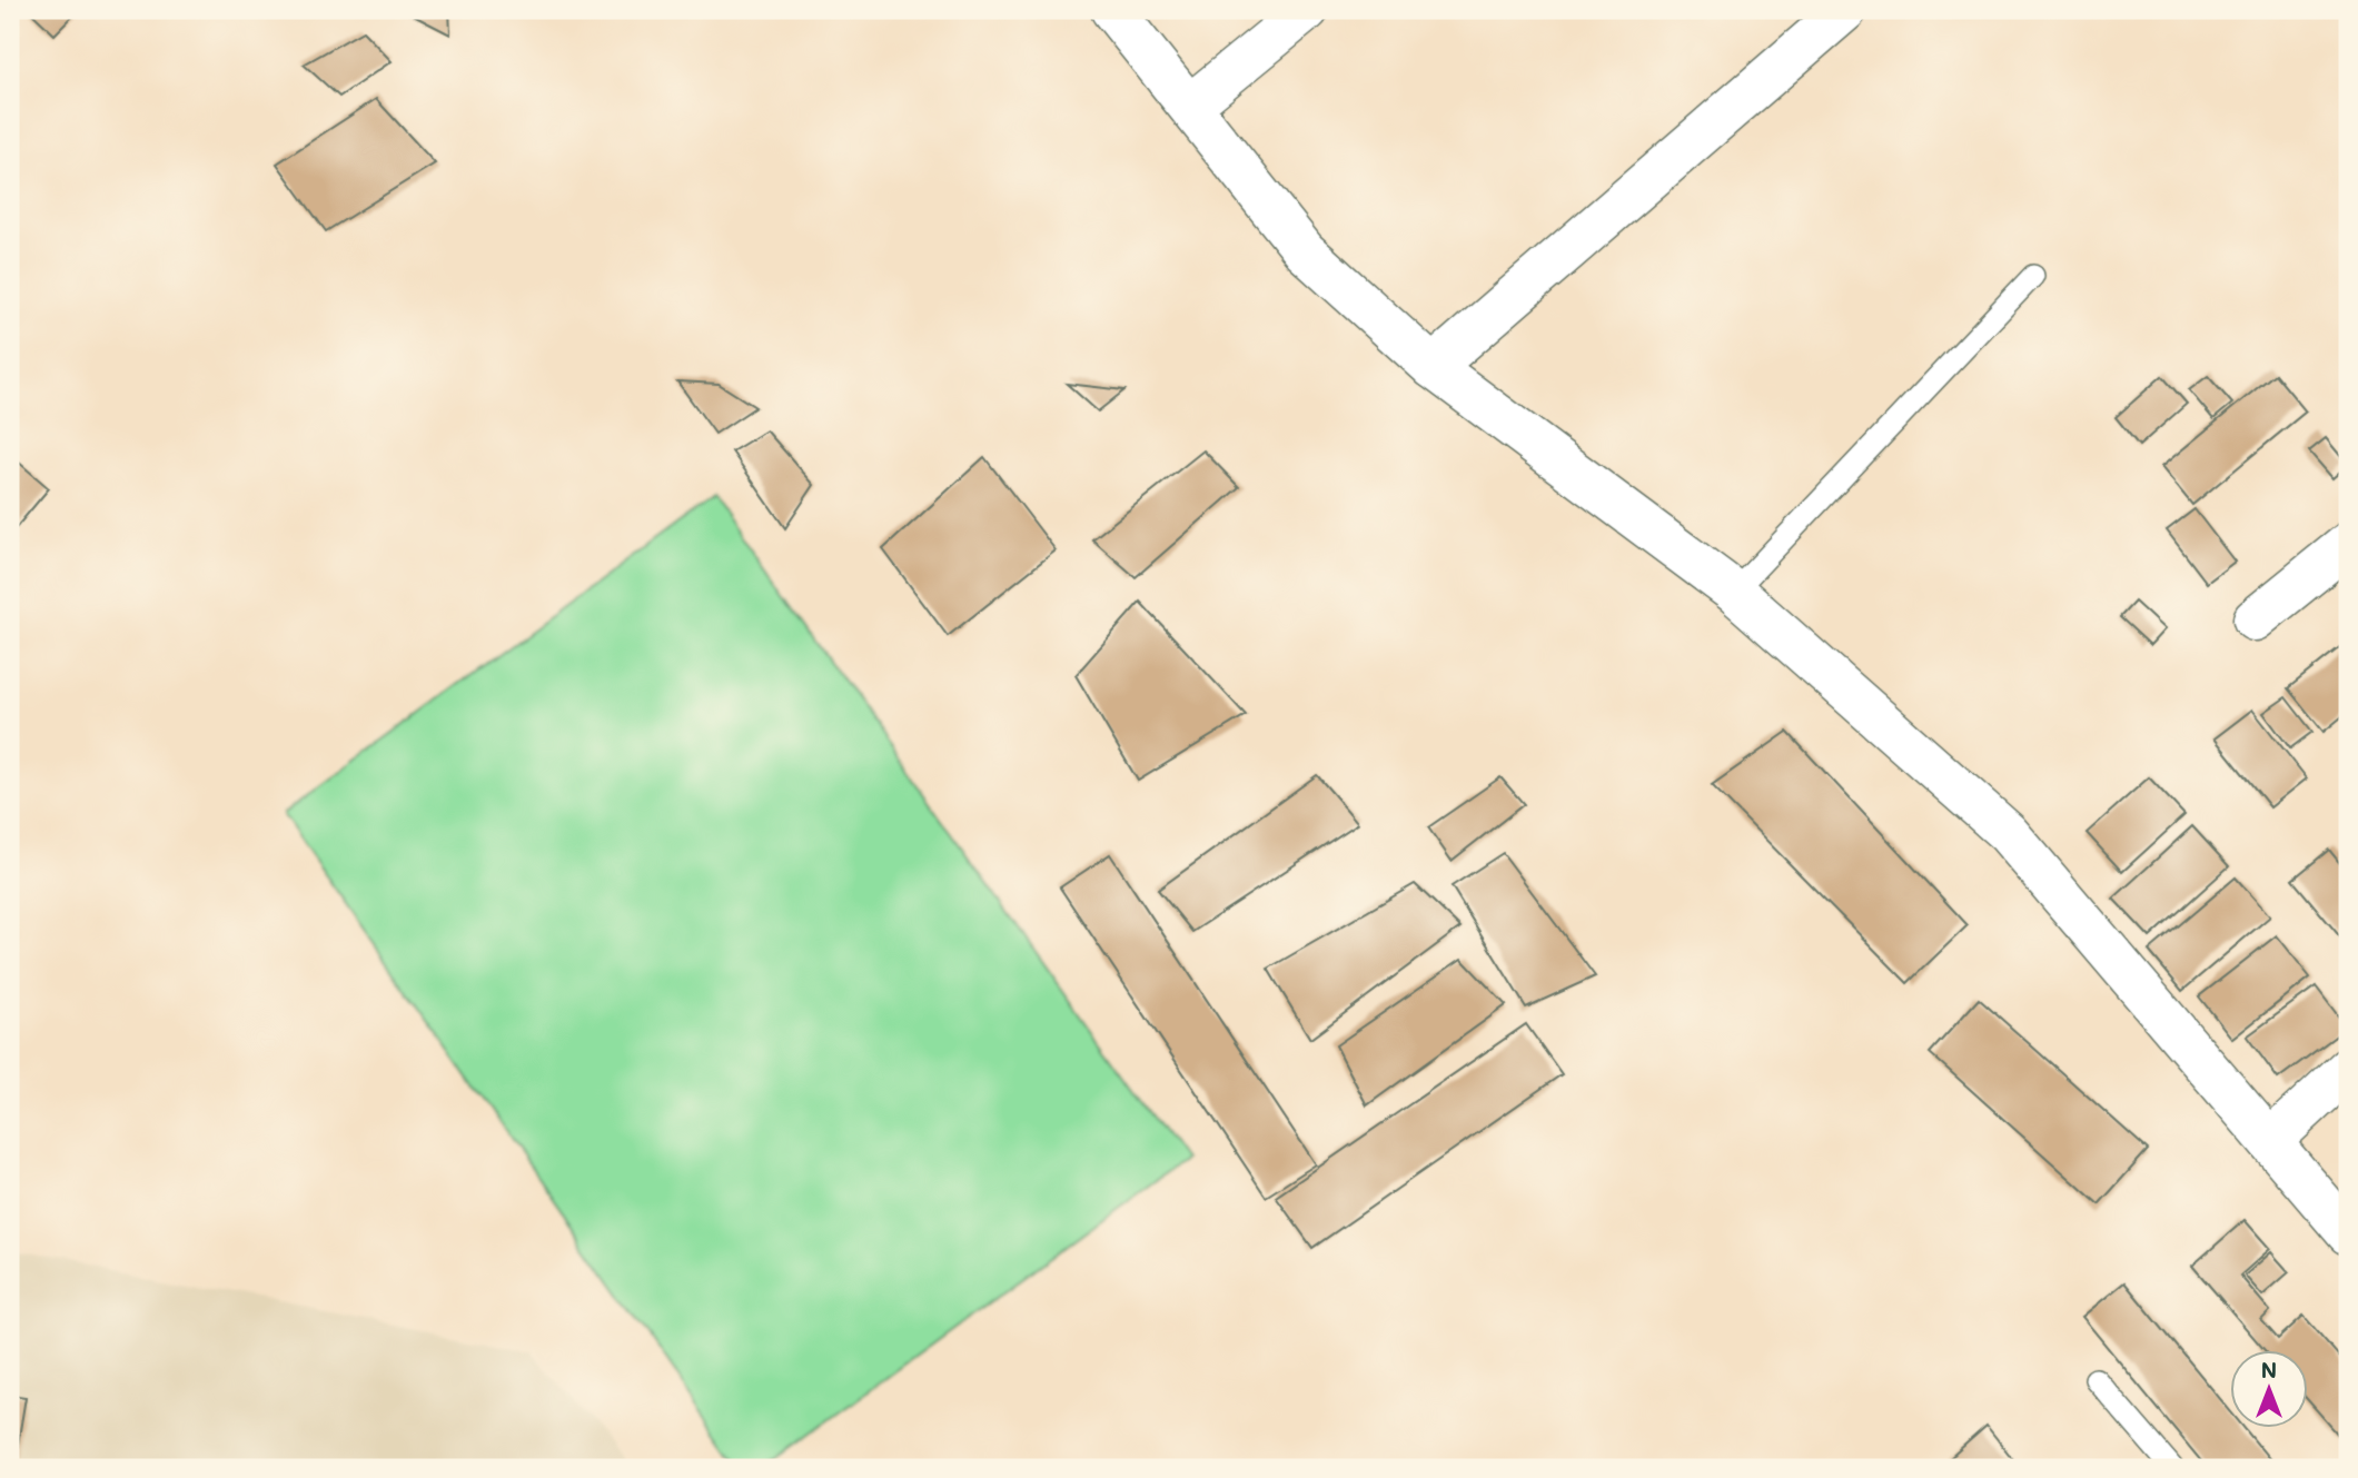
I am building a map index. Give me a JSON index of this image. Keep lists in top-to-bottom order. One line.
{"north":"top"}
